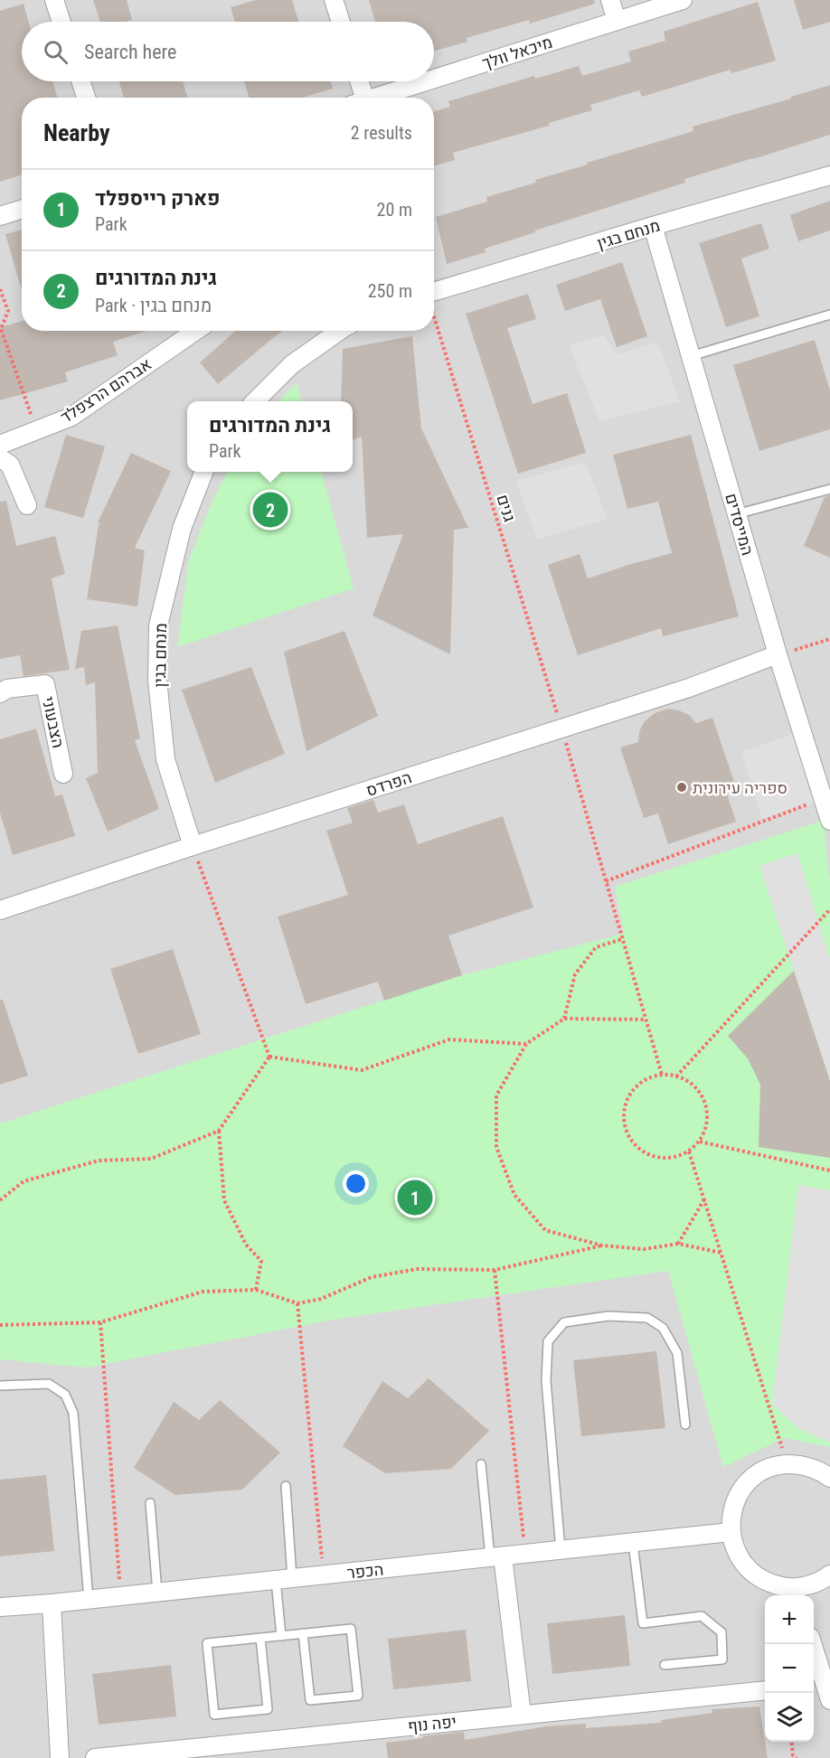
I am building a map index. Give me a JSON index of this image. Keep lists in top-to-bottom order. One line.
{"streets":{"street":["מיכאל וולך","מנחם בגין","אברהם הרצפלד","המייסדים","הצבעוני","הפרדס","הכפר","יפה נוף"],"path":["גנים"]},"crossings":[["מנחם בגין","המייסדים"],["מנחם בגין","הפרדס"],["גנים","הפרדס"],["המייסדים","הפרדס"]],"places":["ספריה עירונית"],"page":{"search":"Search here","heading":["Nearby","2 results"],"list":[{"mark":"1","name":"פארק רייספלד","note":"Park","value":"20 m"},{"mark":"2","name":"גינת המדורגים","note":"Park · מנחם בגין","value":"250 m"}],"popup":["גינת המדורגים","Park"],"pins":["2","1"],"map_buttons":["+","−"]}}
